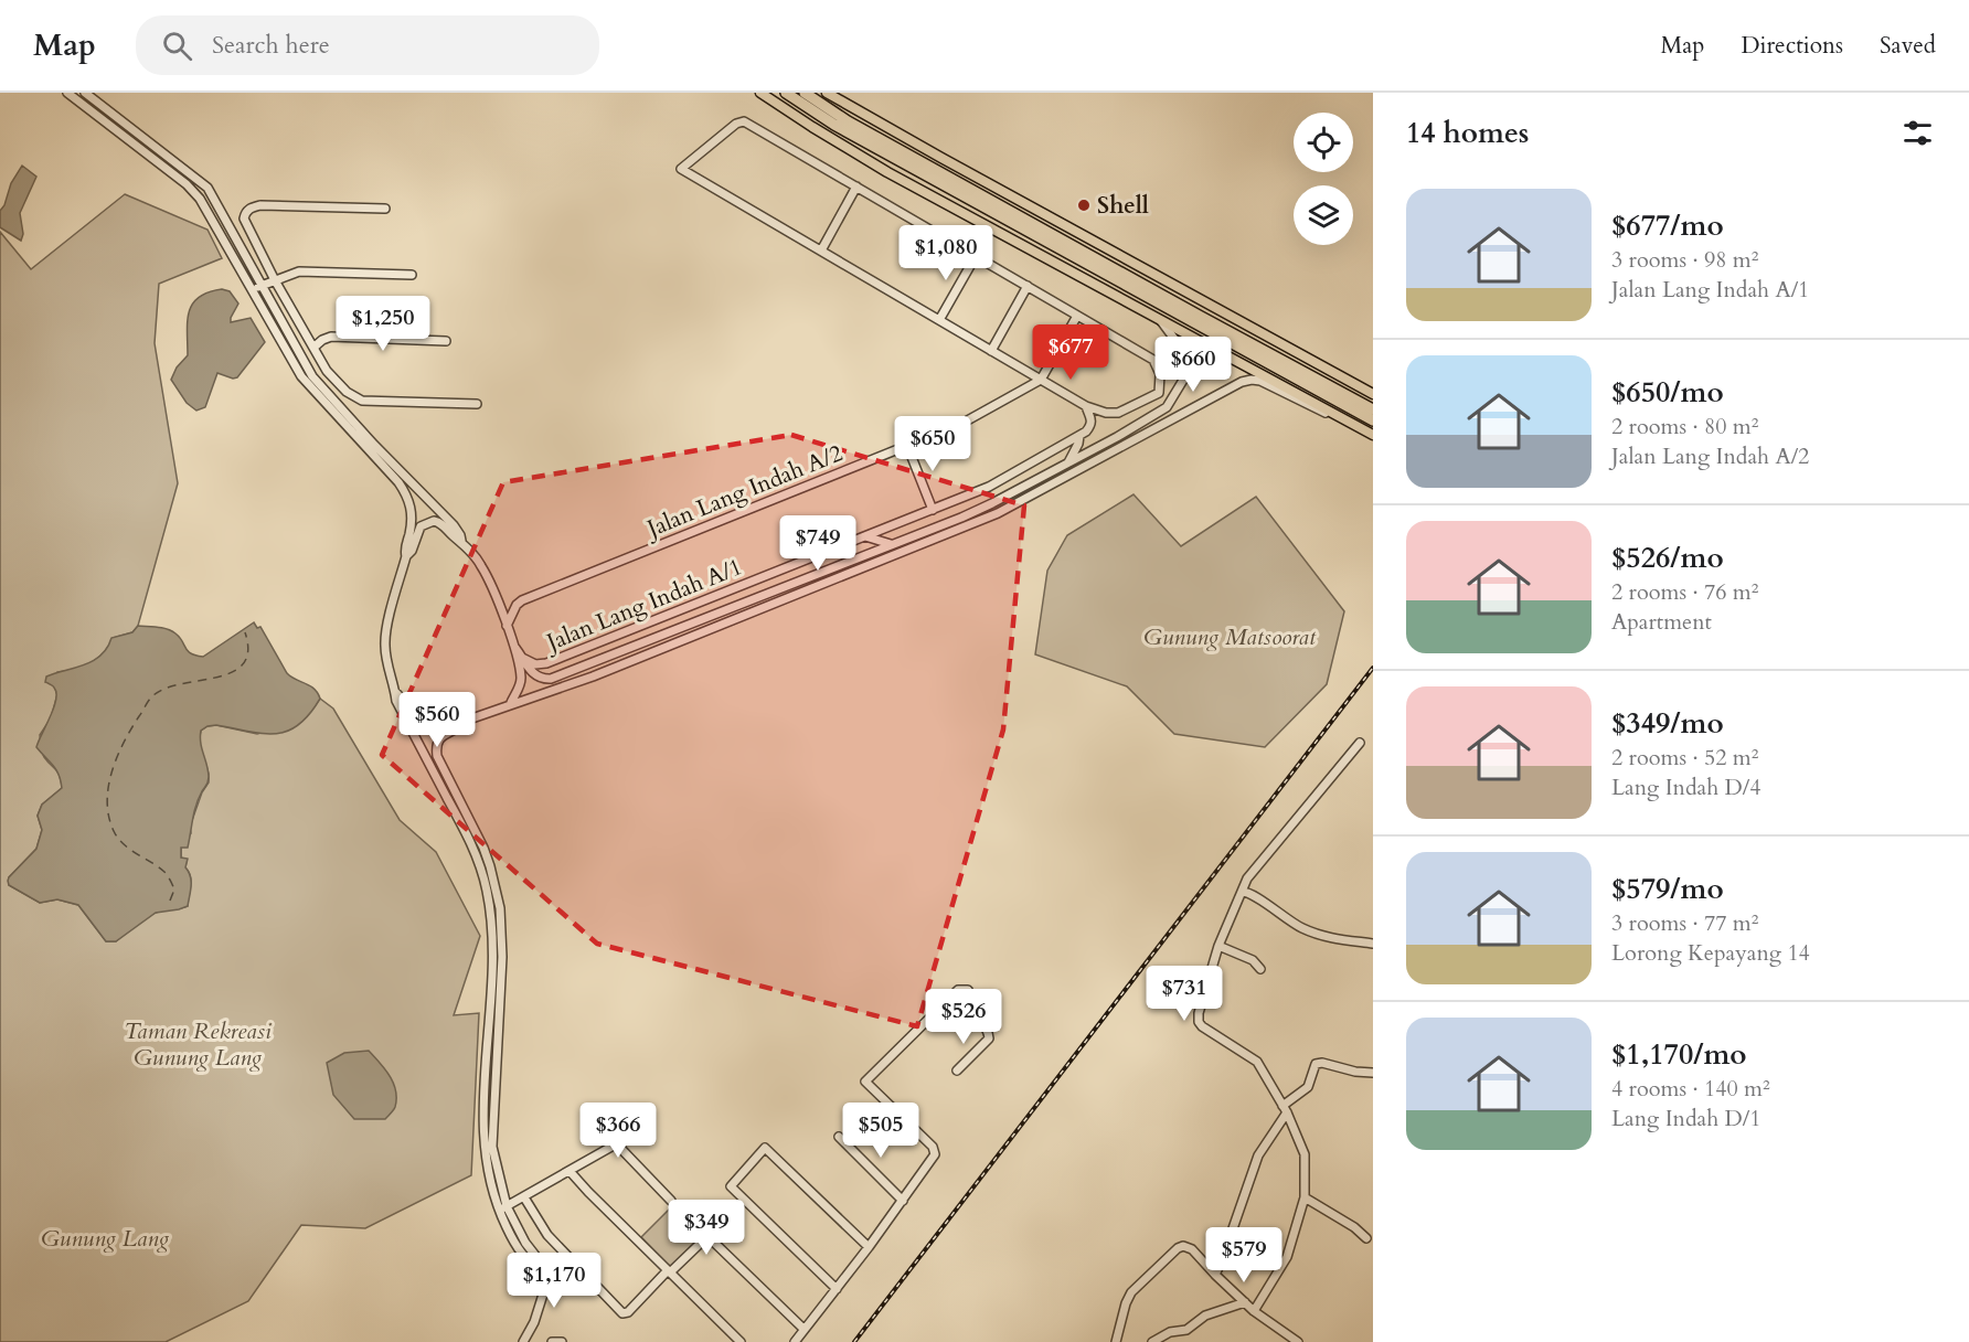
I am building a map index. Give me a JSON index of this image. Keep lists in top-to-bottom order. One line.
{"streets":{"street":["Jalan Lang Indah A/2","Jalan Lang Indah A/1"]},"parks":["Gunung Matsoorat","Taman Rekreasi Gunung Lang","Gunung Lang"],"places":["Shell"],"page":{"header":"Map","search":"Search here","nav":["Map","Directions","Saved"],"heading":"14 homes","list":[{"name":"$677/mo","note":"3 rooms · 98 m² · Jalan Lang Indah A/1"},{"name":"$650/mo","note":"2 rooms · 80 m² · Jalan Lang Indah A/2"},{"name":"$526/mo","note":"2 rooms · 76 m² · Apartment"},{"name":"$349/mo","note":"2 rooms · 52 m² · Lang Indah D/4"},{"name":"$579/mo","note":"3 rooms · 77 m² · Lorong Kepayang 14"},{"name":"$1,170/mo","note":"4 rooms · 140 m² · Lang Indah D/1"}],"price":["$1,080","$1,250","$677","$660","$650","$749","$560","$731","$526","$366","$505","$349","$579","$1,170"]}}
